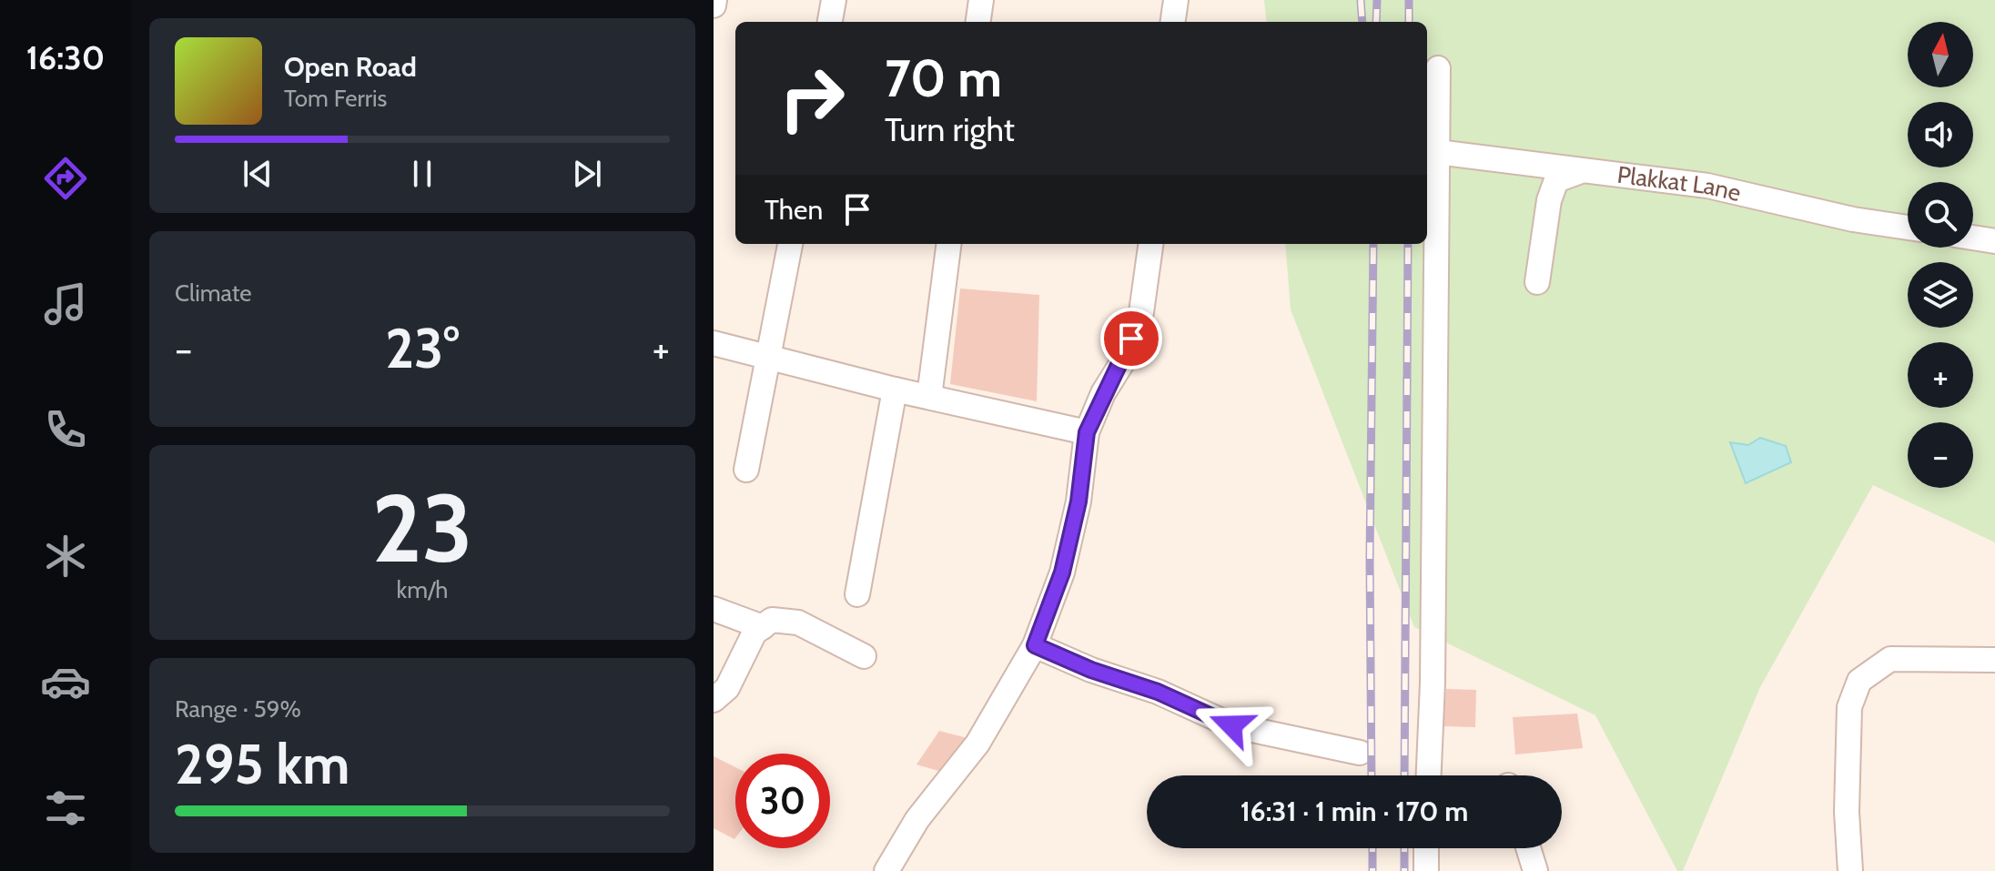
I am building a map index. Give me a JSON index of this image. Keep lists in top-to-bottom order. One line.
{"streets":{"street":["Plakkat Lane"]},"north":"top","page":{"tabs":"16:30","map_buttons":["+","−"],"turn":["70 m","Turn right"],"song":["Open Road","Tom Ferris"],"then":"Then","tile":["Climate",["23","km/h"],["Range · 59%","295 km"]],"heat":["−","23°","+"],"limit":"30","trip":"16:31 · 1 min · 170 m"}}
